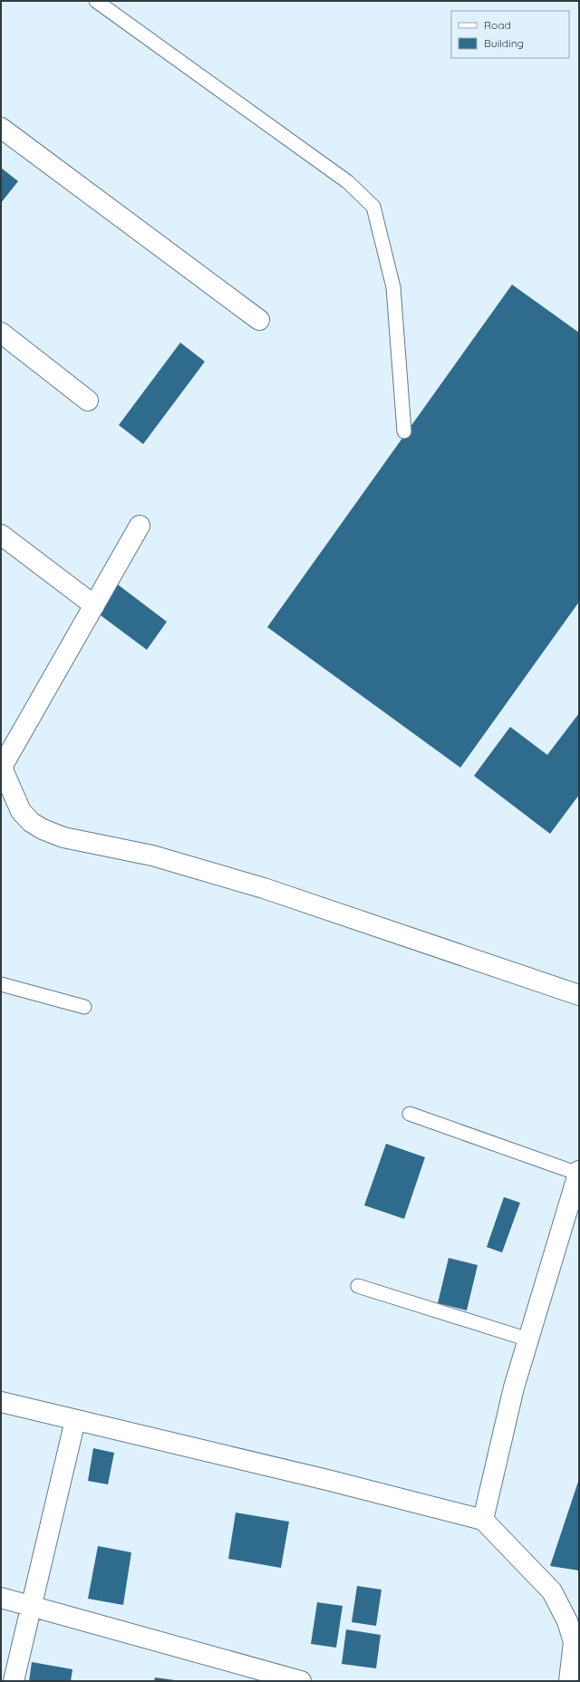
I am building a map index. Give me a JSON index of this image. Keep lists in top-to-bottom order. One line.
{"legend":["Road","Building"]}
